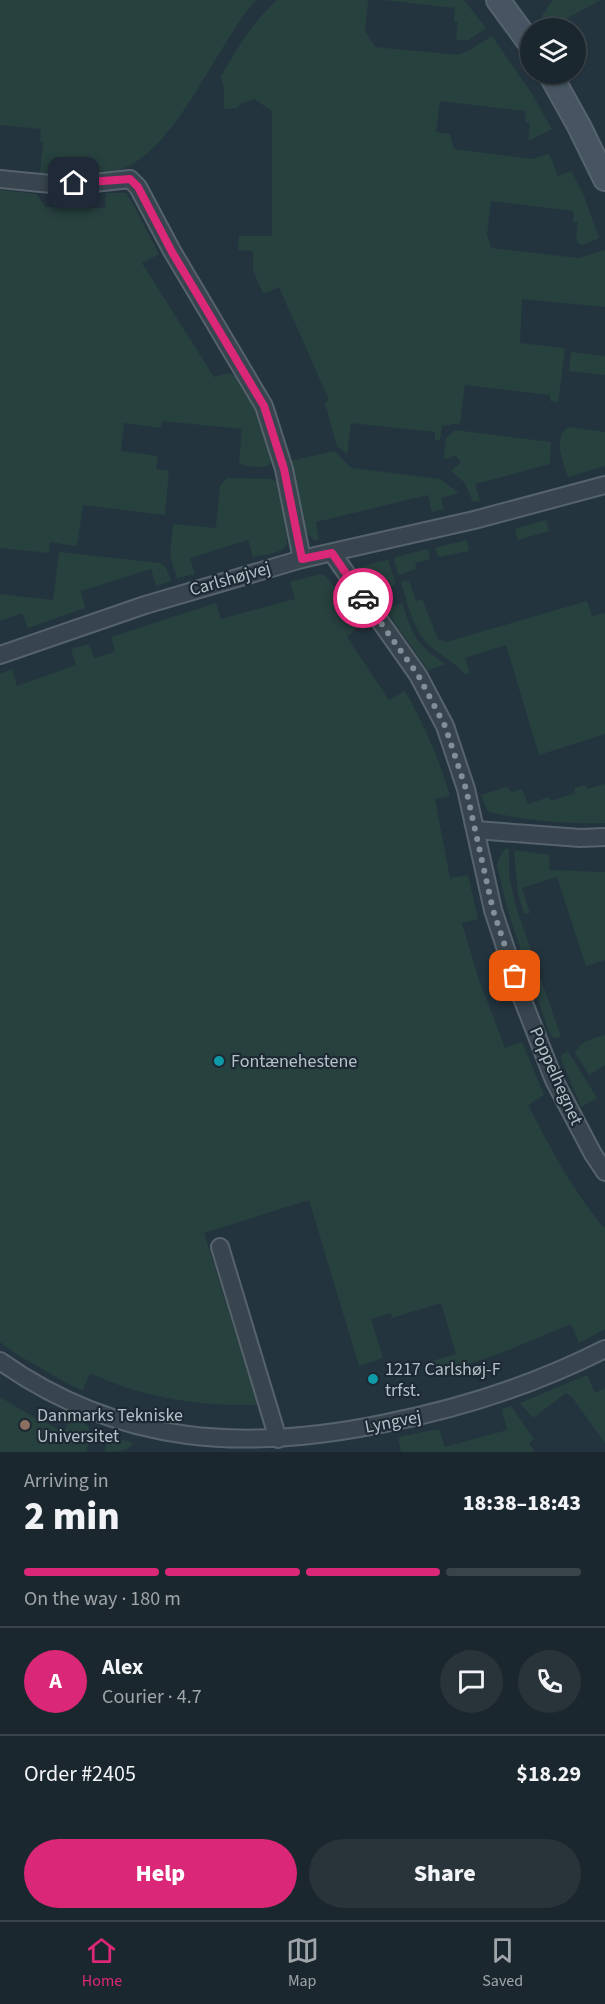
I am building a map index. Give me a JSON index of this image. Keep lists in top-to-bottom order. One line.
{"streets":{"street":["Carlshøjvej","Poppelhegnet","Lyngvej"]},"crossings":[["Carlshøjvej","Poppelhegnet"]],"places":["Fontænehestene","1217 Carlshøj-F trfst.","Danmarks Tekniske Universitet"],"page":{"heading":["2 min","Arriving in","18:38–18:43"],"panel":["Alex","Courier · 4.7","Order #2405","$18.29"],"bar":"On the way · 180 m","round":"A","buttons":["Help","Share"],"tabs":["Home","Map","Saved"]}}
